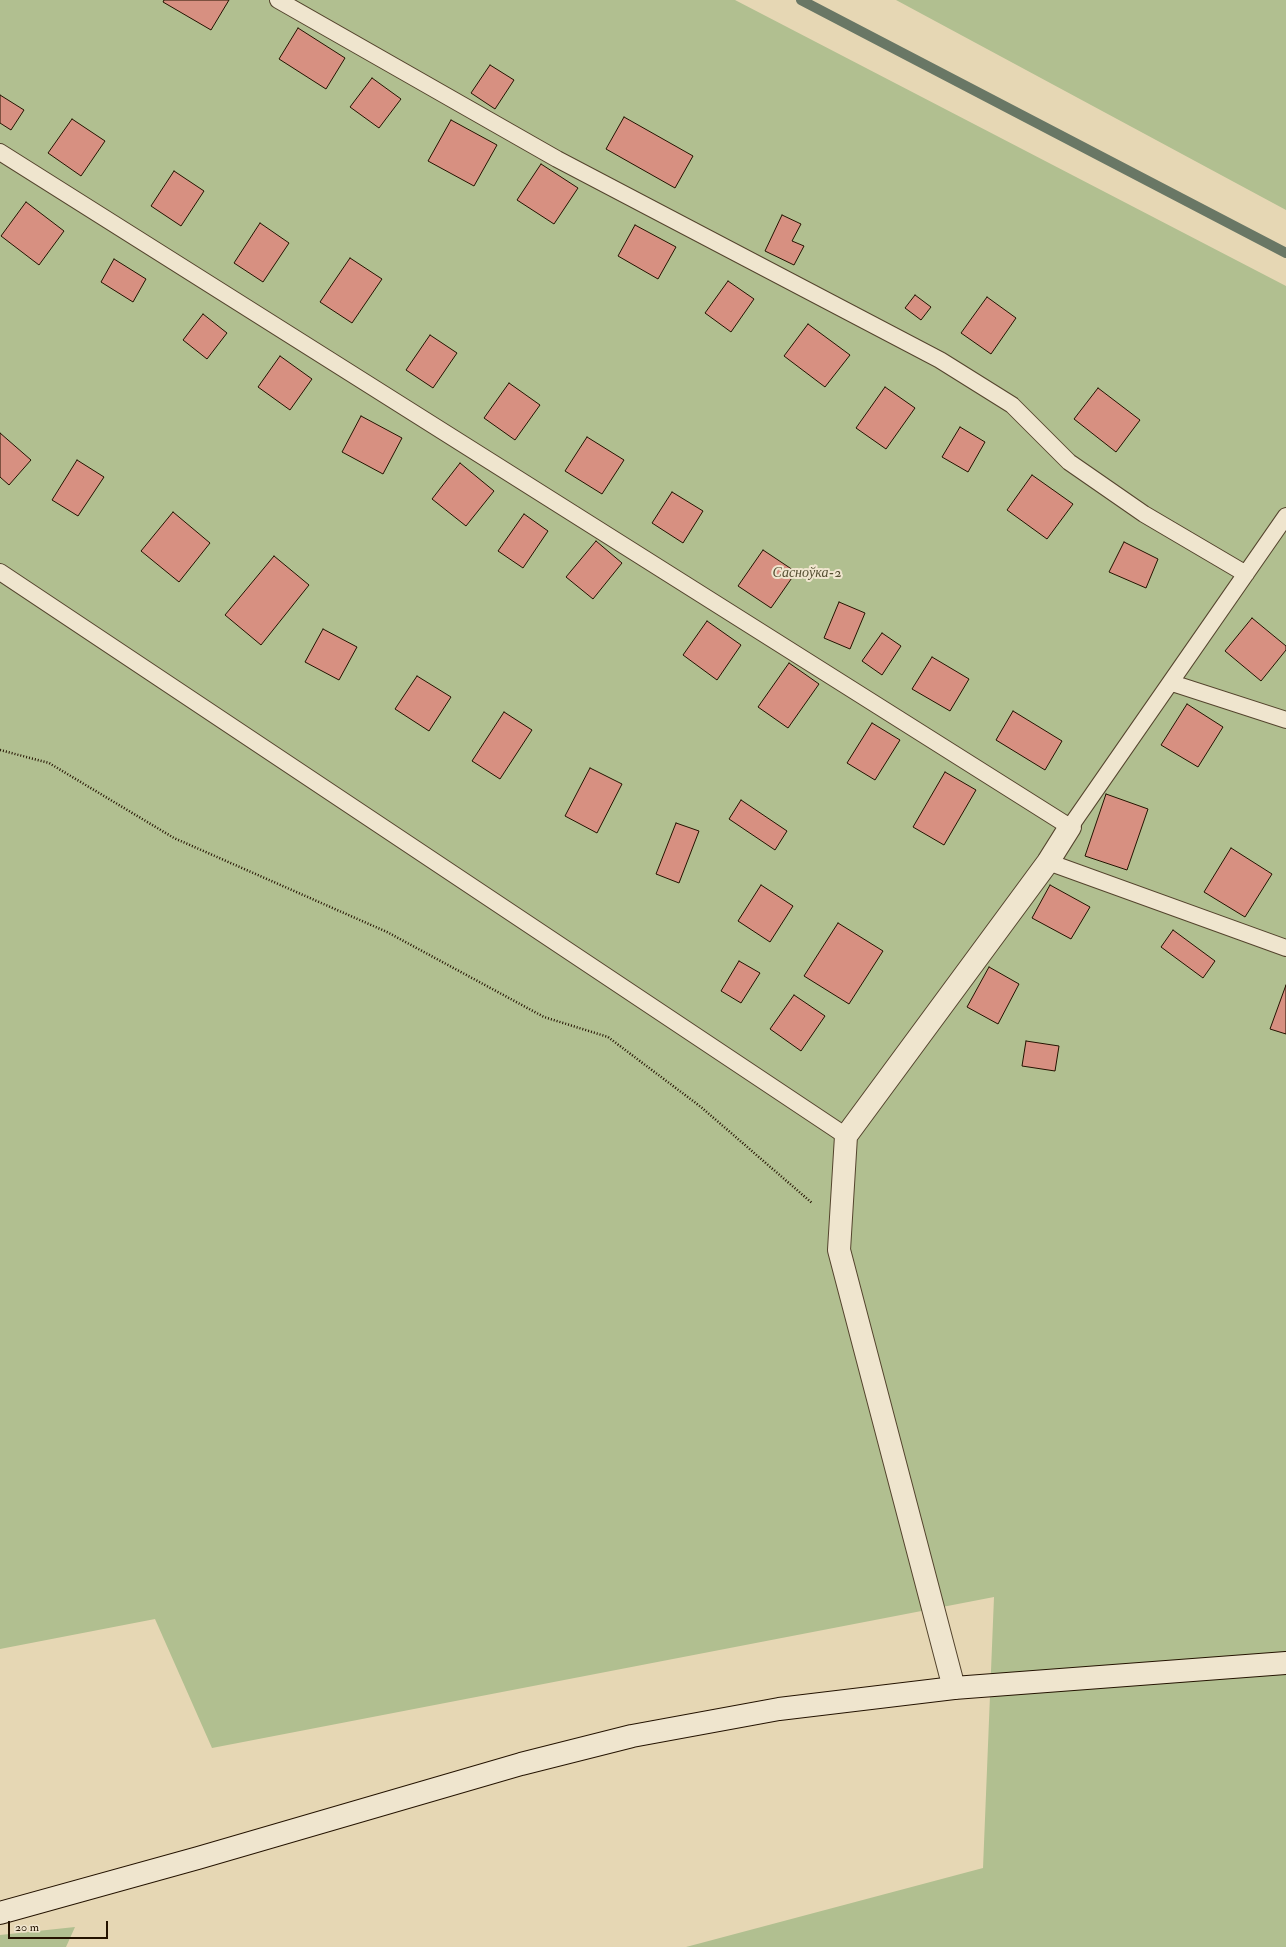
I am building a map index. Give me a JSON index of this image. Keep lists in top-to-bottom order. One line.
{"parks":["Сасноўка-2"],"scale_bar":"20 m"}
